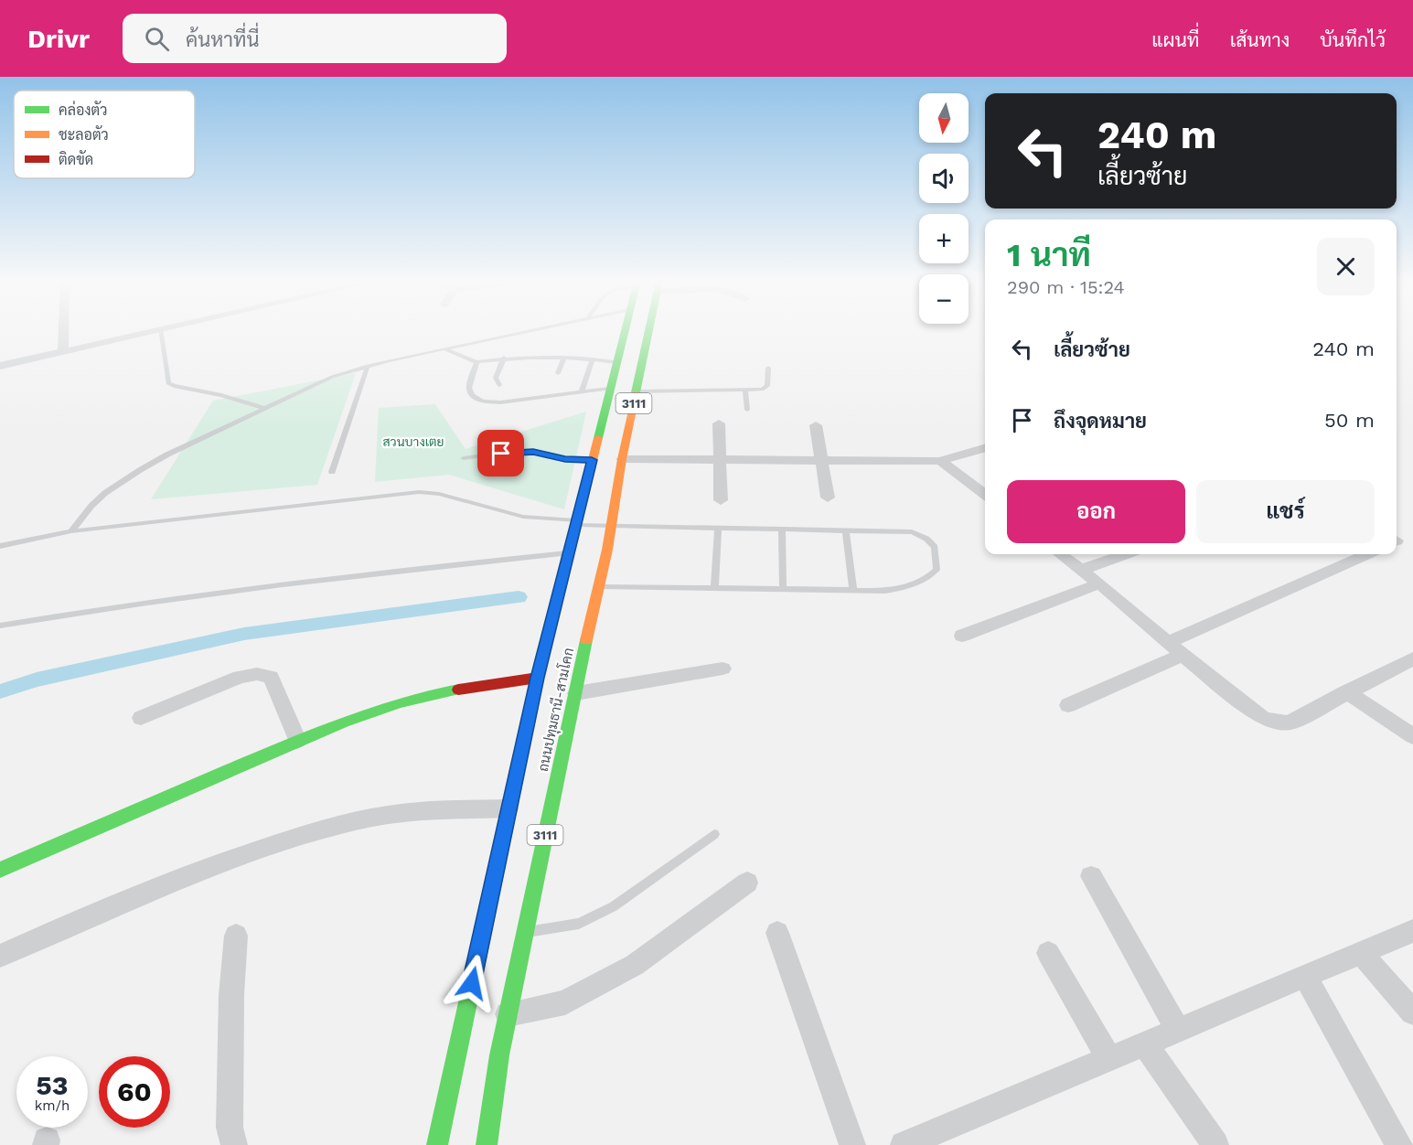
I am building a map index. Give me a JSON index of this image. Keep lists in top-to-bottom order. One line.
{"streets":{"main road":["3111","ถนนปทุมธานี-สามโคก"]},"parks":["สวนบางเตย"],"legend":["คล่องตัว","ชะลอตัว","ติดขัด"],"north":"bottom","page":{"header":"Drivr","search":"ค้นหาที่นี่","nav":["แผนที่","เส้นทาง","บันทึกไว้"],"map_buttons":["+","−"],"turn":["240 m","เลี้ยวซ้าย"],"heading":["1 นาที","290 m · 15:24"],"list":[{"name":"เลี้ยวซ้าย","value":"240 m"},{"name":"ถึงจุดหมาย","value":"50 m"}],"buttons":["ออก","แชร์"],"speed":"53 km/h","limit":"60"}}
